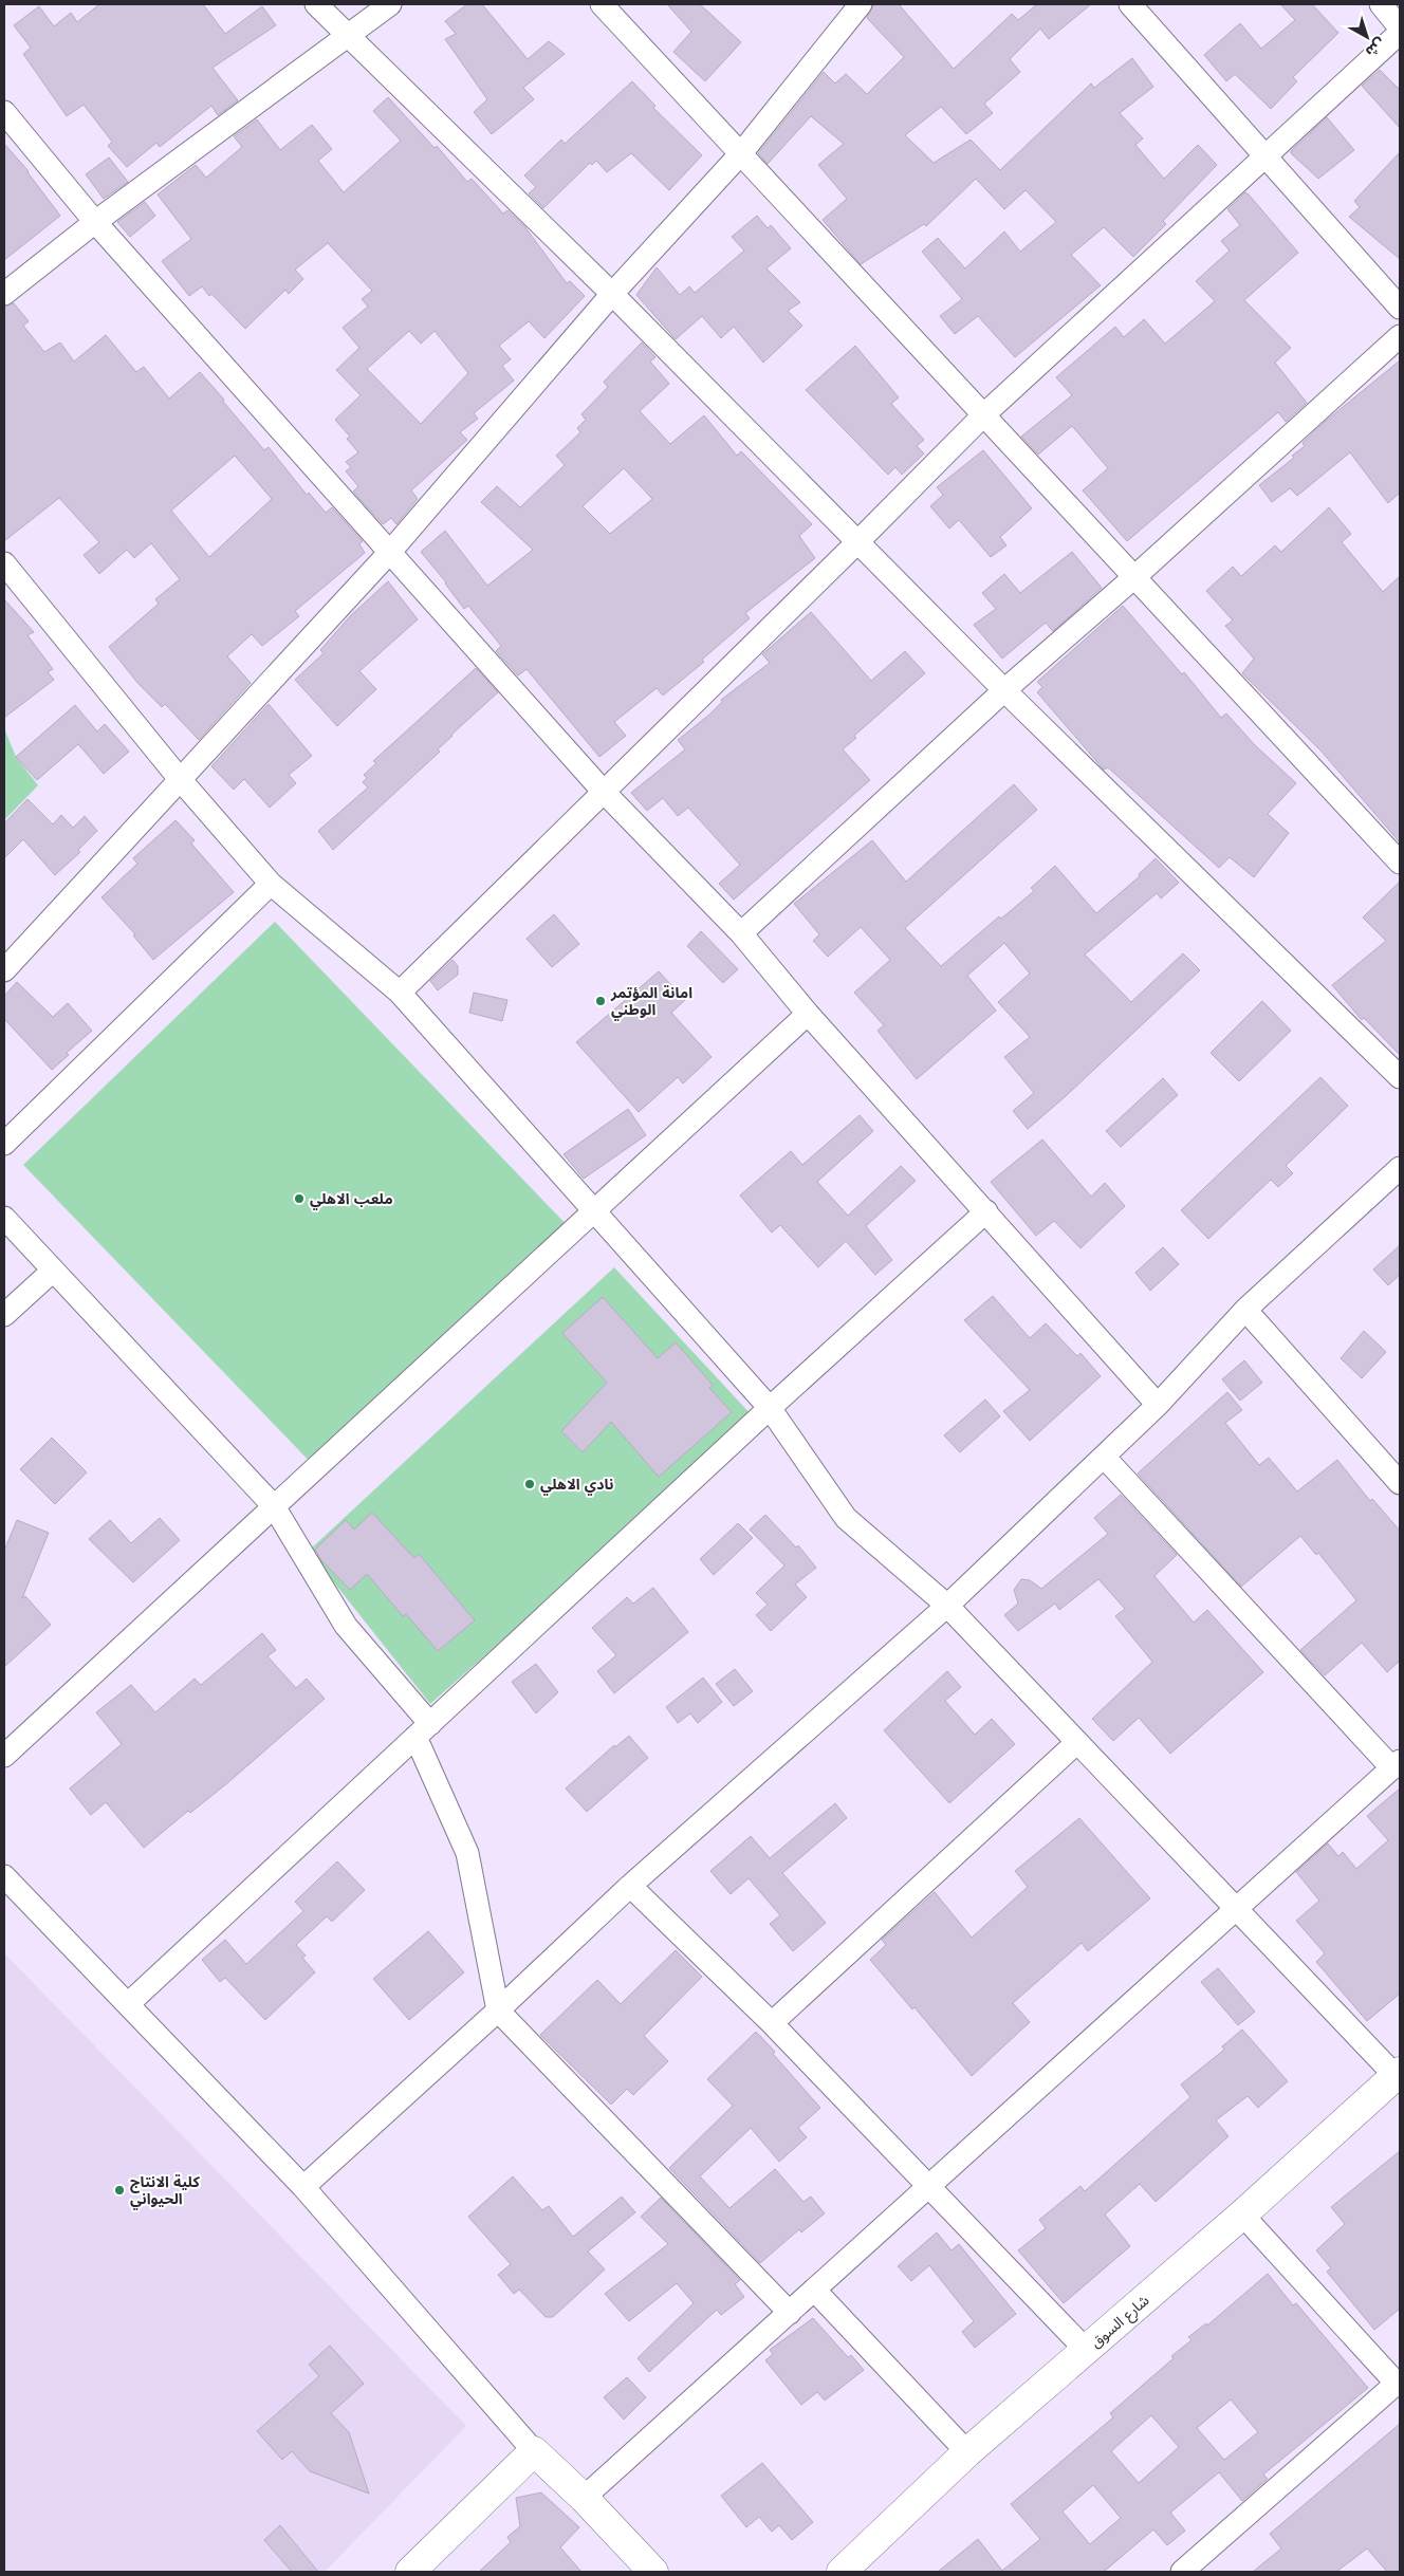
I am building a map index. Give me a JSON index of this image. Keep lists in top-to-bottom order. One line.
{"streets":{"street":["شارع السوق"]},"places":["امانة المؤتمر الوطني","ملعب الاهلي","نادي الاهلي","كلية الانتاج الحيواني"],"north":"bottom right"}
